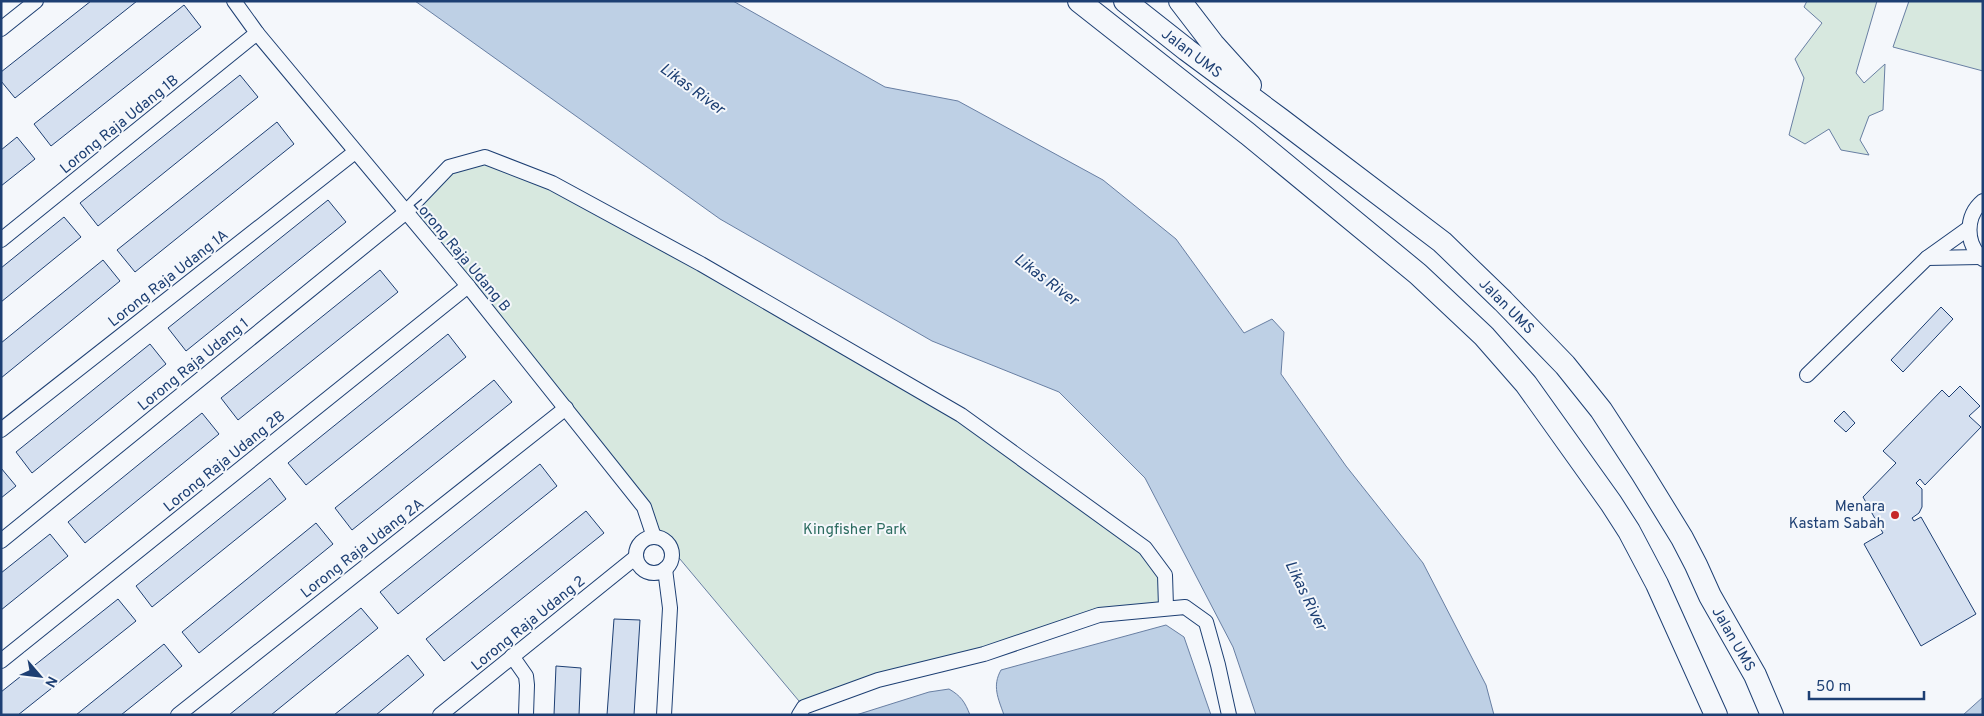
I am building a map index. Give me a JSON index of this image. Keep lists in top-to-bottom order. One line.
{"streets":{"highway":["Jalan UMS"],"street":["Lorong Raja Udang 1B","Lorong Raja Udang B","Lorong Raja Udang 1A","Lorong Raja Udang 1","Lorong Raja Udang 2B","Lorong Raja Udang 2A","Lorong Raja Udang 2"]},"crossings":[["Lorong Raja Udang 1B","Lorong Raja Udang B"],["Lorong Raja Udang B","Lorong Raja Udang 1A"],["Lorong Raja Udang B","Lorong Raja Udang 1"],["Lorong Raja Udang B","Lorong Raja Udang 2B"],["Lorong Raja Udang B","Lorong Raja Udang 2A"],["Lorong Raja Udang B","Lorong Raja Udang 2"]],"water":["Likas River"],"parks":["Kingfisher Park"],"places":["Menara Kastam Sabah"],"scale_bar":"50 m","north":"bottom right"}
